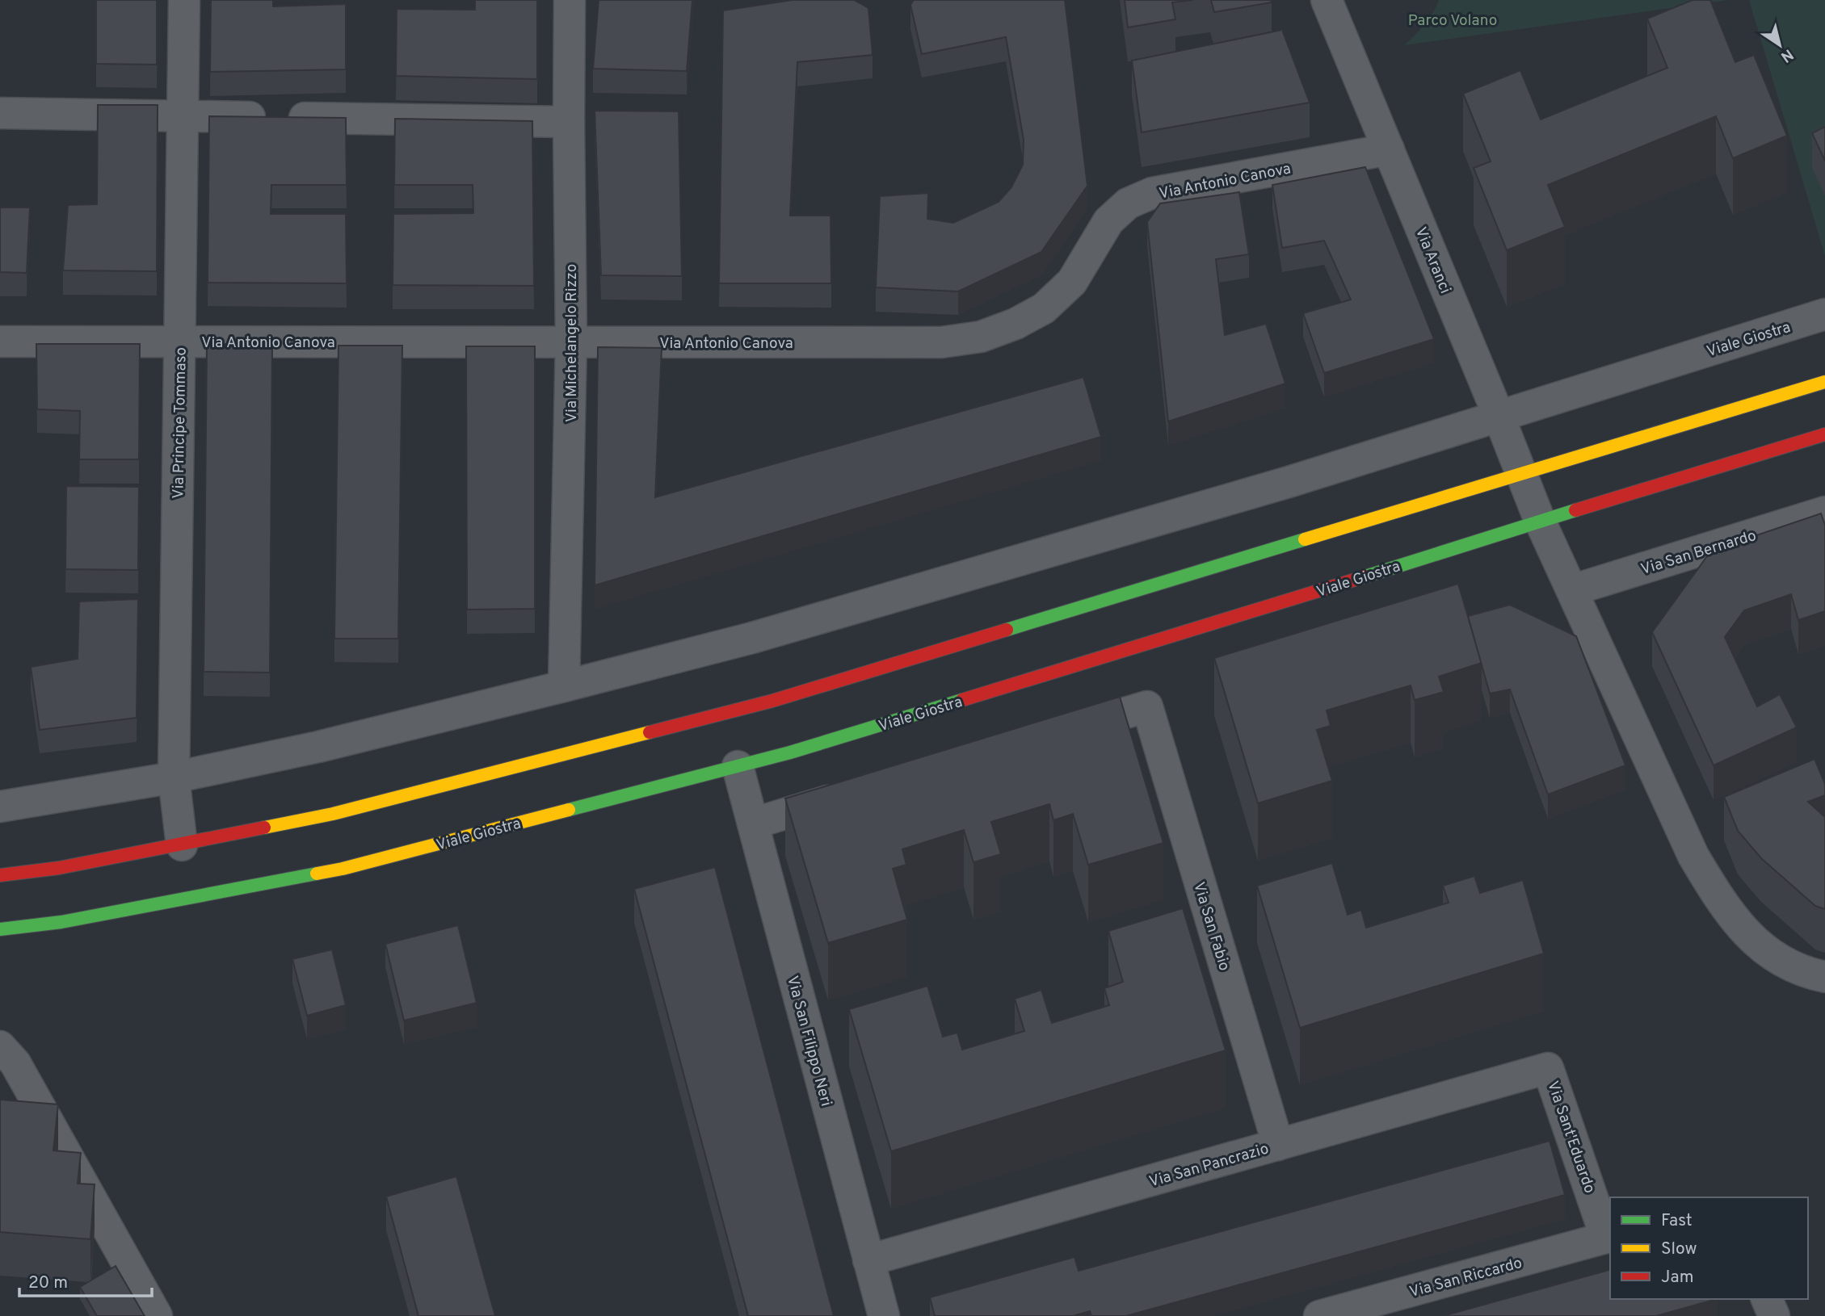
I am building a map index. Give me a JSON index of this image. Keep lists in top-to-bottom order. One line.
{"streets":{"main road":["Viale Giostra"],"street":["Via Antonio Canova","Via Aranci","Via Michelangelo Rizzo","Via Principe Tommaso","Via San Bernardo","Via San Fabio","Via San Filippo Neri","Via Sant'Eduardo","Via San Pancrazio","Via San Riccardo"]},"crossings":[["Via Antonio Canova","Via Aranci"],["Via Antonio Canova","Via Michelangelo Rizzo"],["Via Antonio Canova","Via Principe Tommaso"],["Via Aranci","Viale Giostra"],["Via Aranci","Via San Bernardo"],["Viale Giostra","Via Michelangelo Rizzo"],["Viale Giostra","Via Principe Tommaso"],["Viale Giostra","Via San Filippo Neri"],["Via San Fabio","Via San Pancrazio"],["Via San Filippo Neri","Via San Pancrazio"],["Via Sant'Eduardo","Via San Pancrazio"],["Via Sant'Eduardo","Via San Riccardo"]],"parks":["Parco Volano"],"legend":["Fast","Slow","Jam"],"scale_bar":"20 m","north":"bottom right"}
